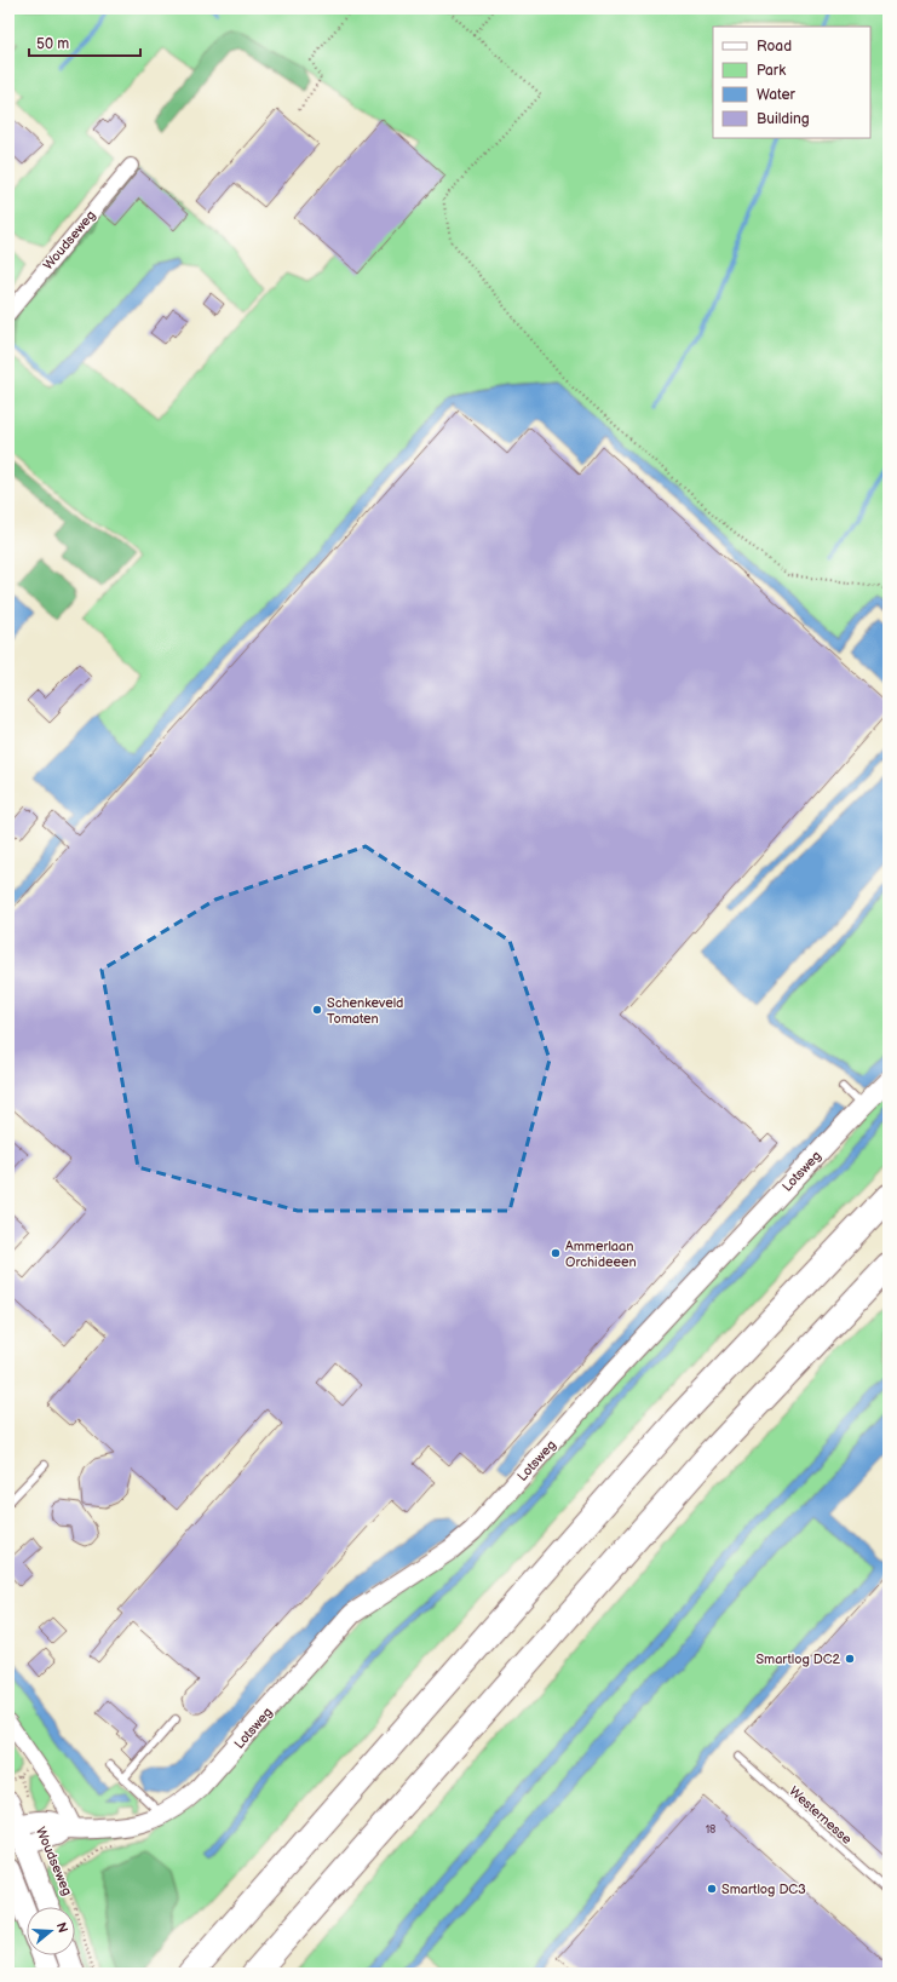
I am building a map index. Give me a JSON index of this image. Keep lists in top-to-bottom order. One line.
{"streets":{"main road":["Woudseweg"],"street":["Lotsweg"],"lane":["Westernesse"]},"crossings":[["Woudseweg","Lotsweg"]],"places":["Schenkeveld Tomaten","Ammerlaan Orchideeen","Smartlog DC2","Smartlog DC3"],"house_numbers":["18"],"legend":["Road","Park","Water","Building"],"scale_bar":"50 m","north":"right"}
